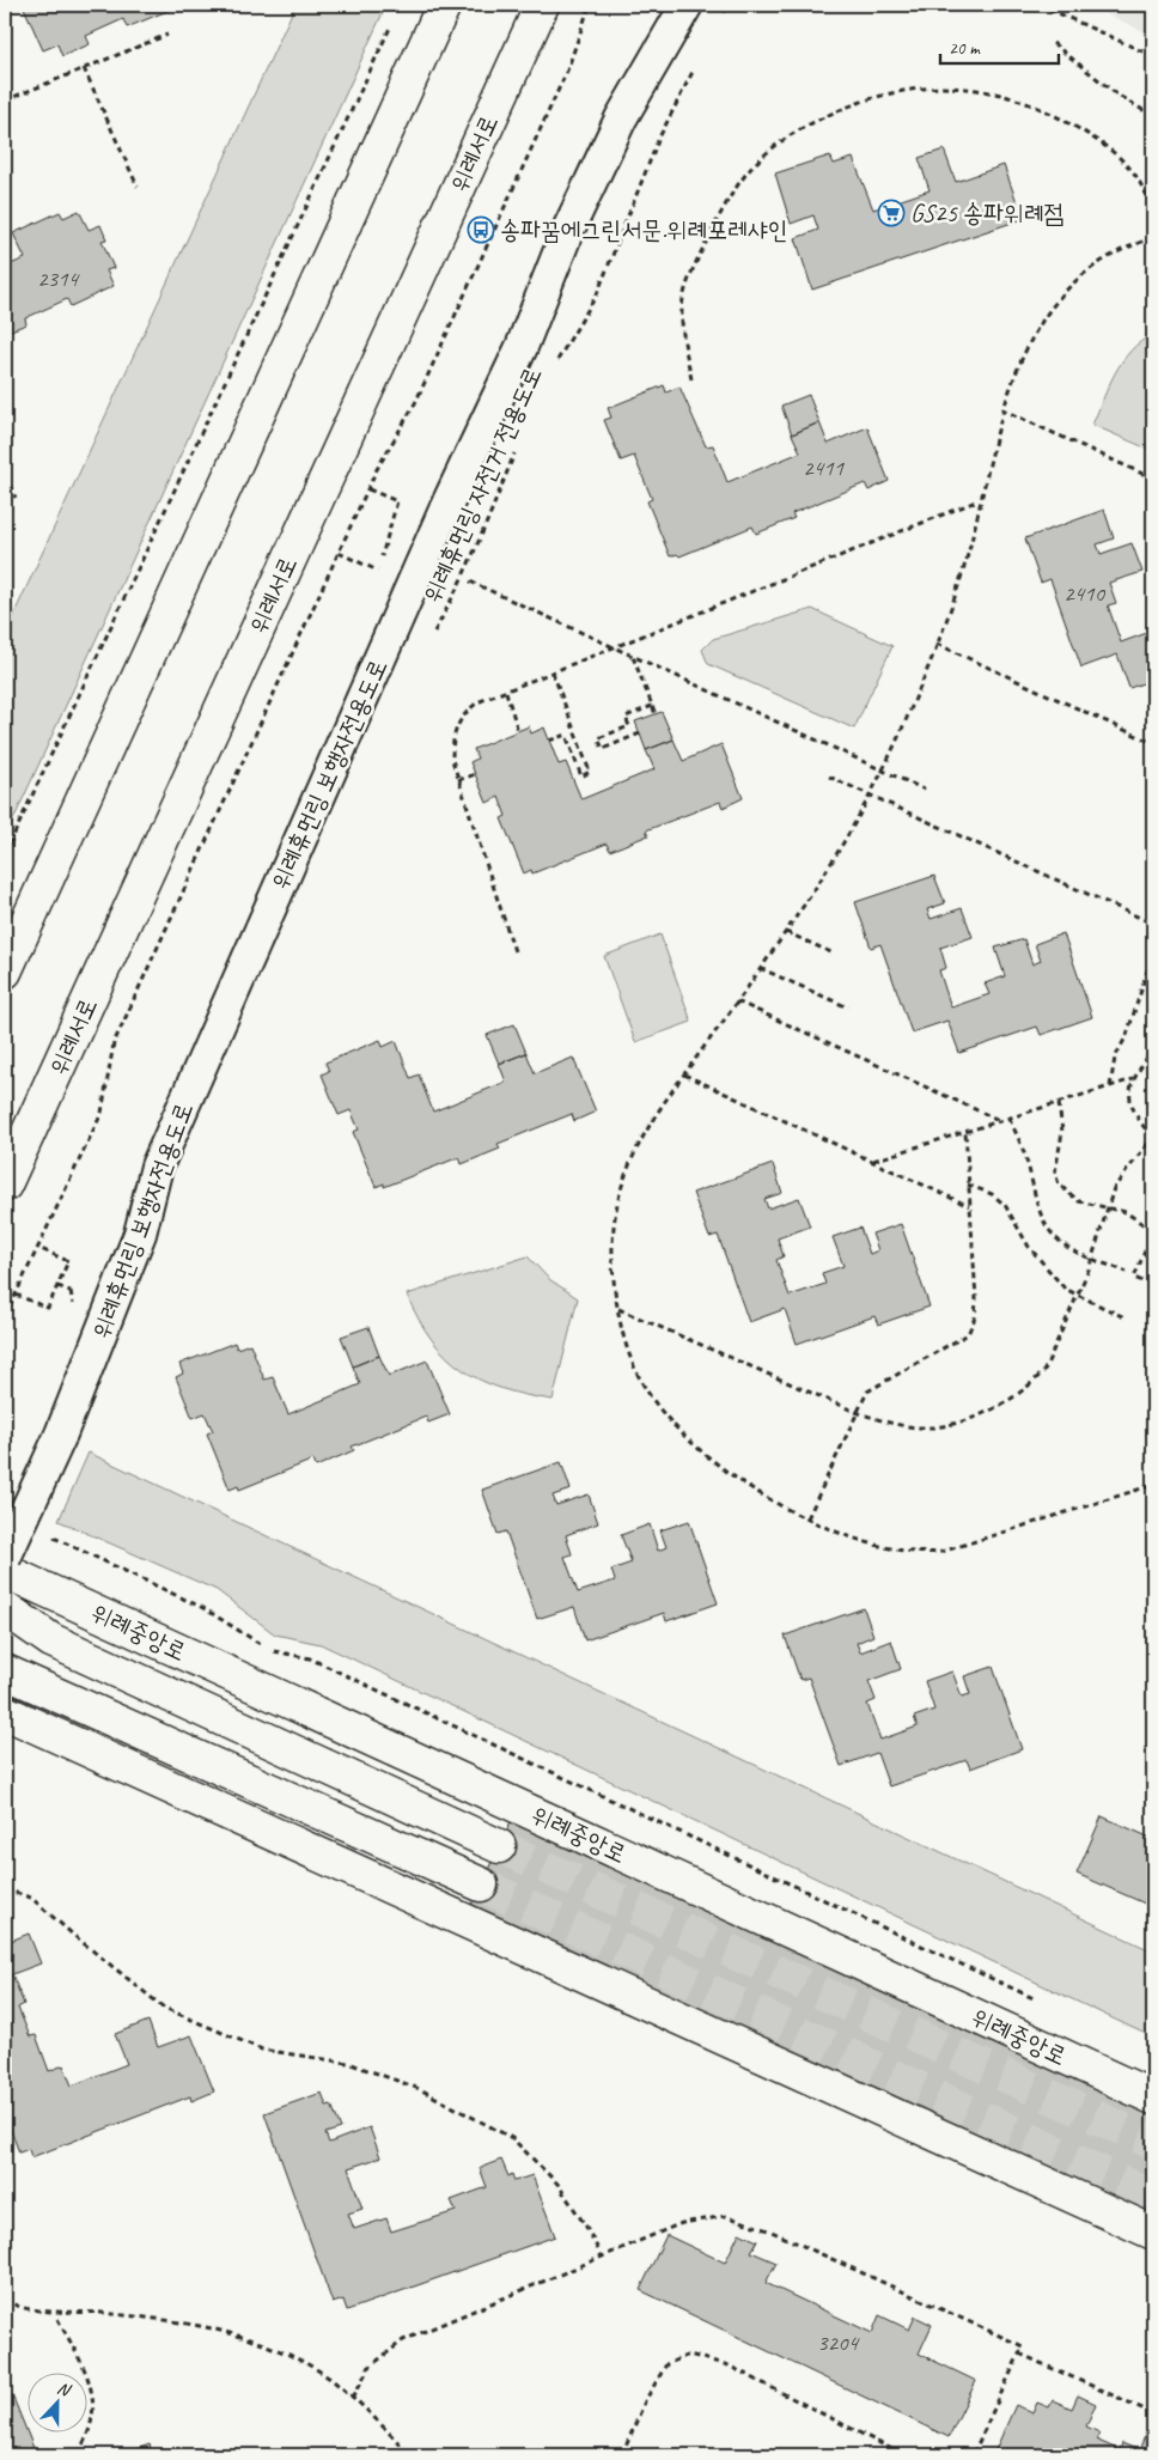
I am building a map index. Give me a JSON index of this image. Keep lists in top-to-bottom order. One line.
{"streets":{"main road":["위례서로","위례중앙로"],"street":["위례휴먼링 보행자전용도로"],"path":["위례휴먼링 자전거 전용도로"]},"places":{"supermarket":["GS25 송파위례점"],"bus stop":["송파꿈에그린서문.위례포레샤인"]},"house_numbers":["2314","2411","2410","3204"],"scale_bar":"20 m","north":"top"}
